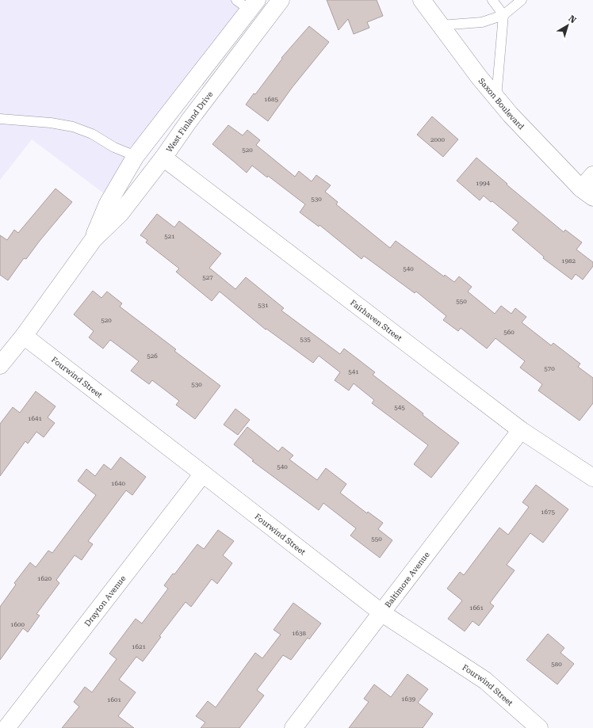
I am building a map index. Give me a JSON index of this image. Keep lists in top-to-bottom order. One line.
{"streets":{"street":["Saxon Boulevard","West Finland Drive","Fairhaven Street","Fourwind Street","Baltimore Avenue","Drayton Avenue"]},"crossings":[["West Finland Drive","Fairhaven Street"],["West Finland Drive","Fourwind Street"],["Fairhaven Street","Baltimore Avenue"],["Fourwind Street","Baltimore Avenue"],["Fourwind Street","Drayton Avenue"]],"house_numbers":["1685","2000","520","1994","530","521","1982","540","527","550","531","520","560","535","526","570","541","530","545","1641","540","1640","1675","550","1620","1661","1600","1638","1621","580","1639","1601"],"north":"top right"}
